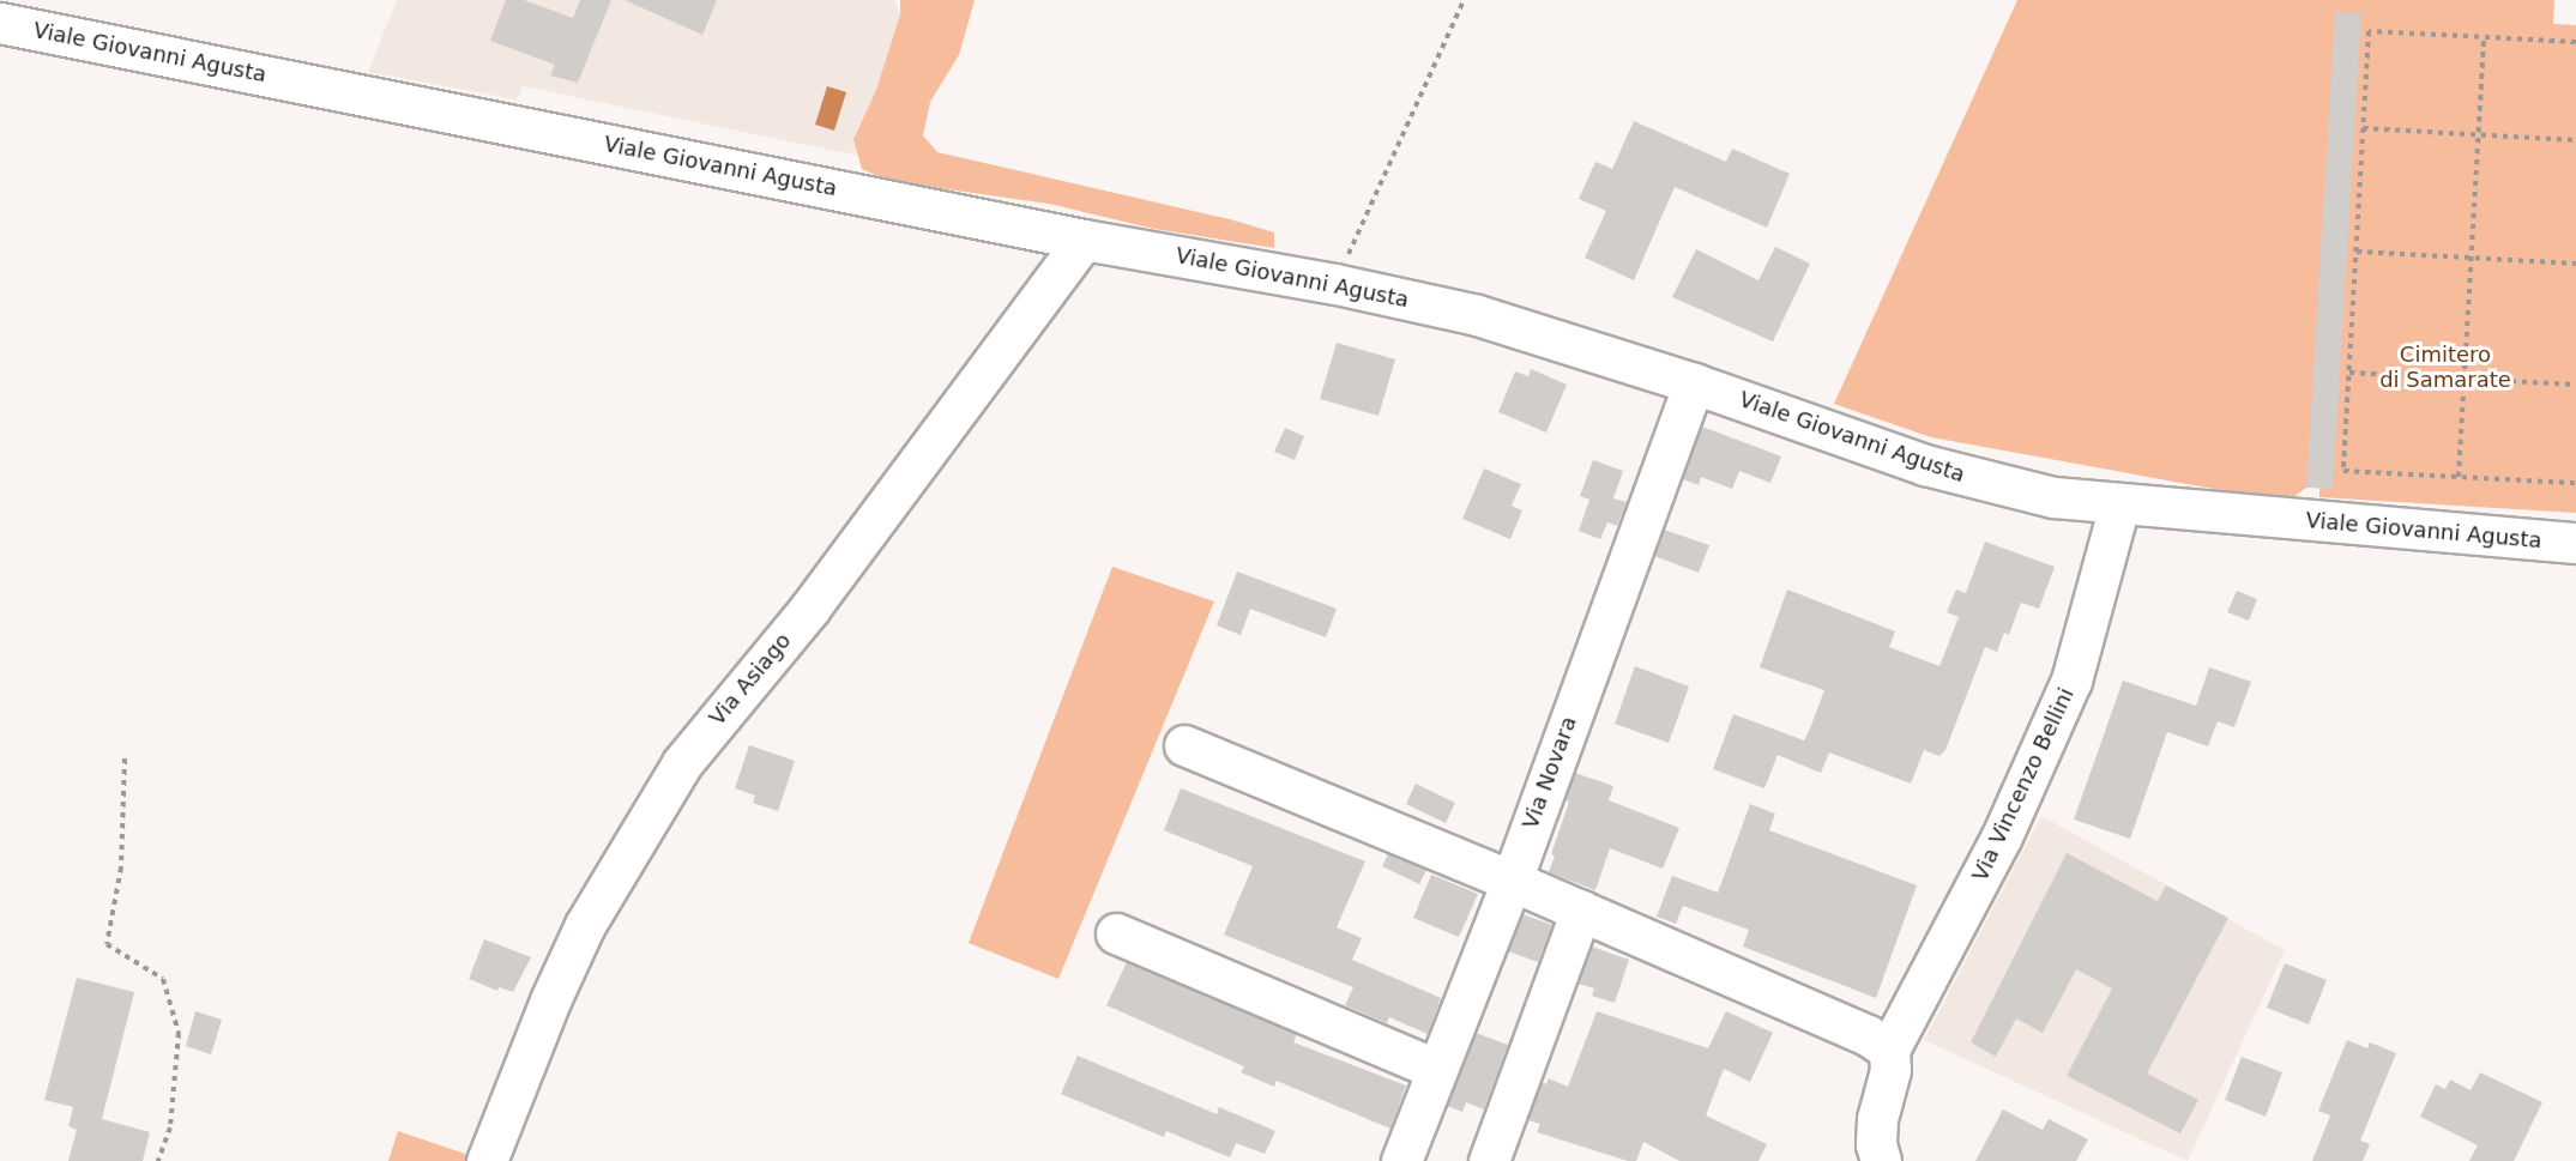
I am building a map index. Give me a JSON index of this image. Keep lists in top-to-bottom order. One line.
{"streets":{"street":["Viale Giovanni Agusta","Via Asiago","Via Novara","Via Vincenzo Bellini"]},"crossings":[["Viale Giovanni Agusta","Via Asiago"],["Viale Giovanni Agusta","Via Novara"],["Viale Giovanni Agusta","Via Vincenzo Bellini"]],"parks":["Cimitero di Samarate"]}
